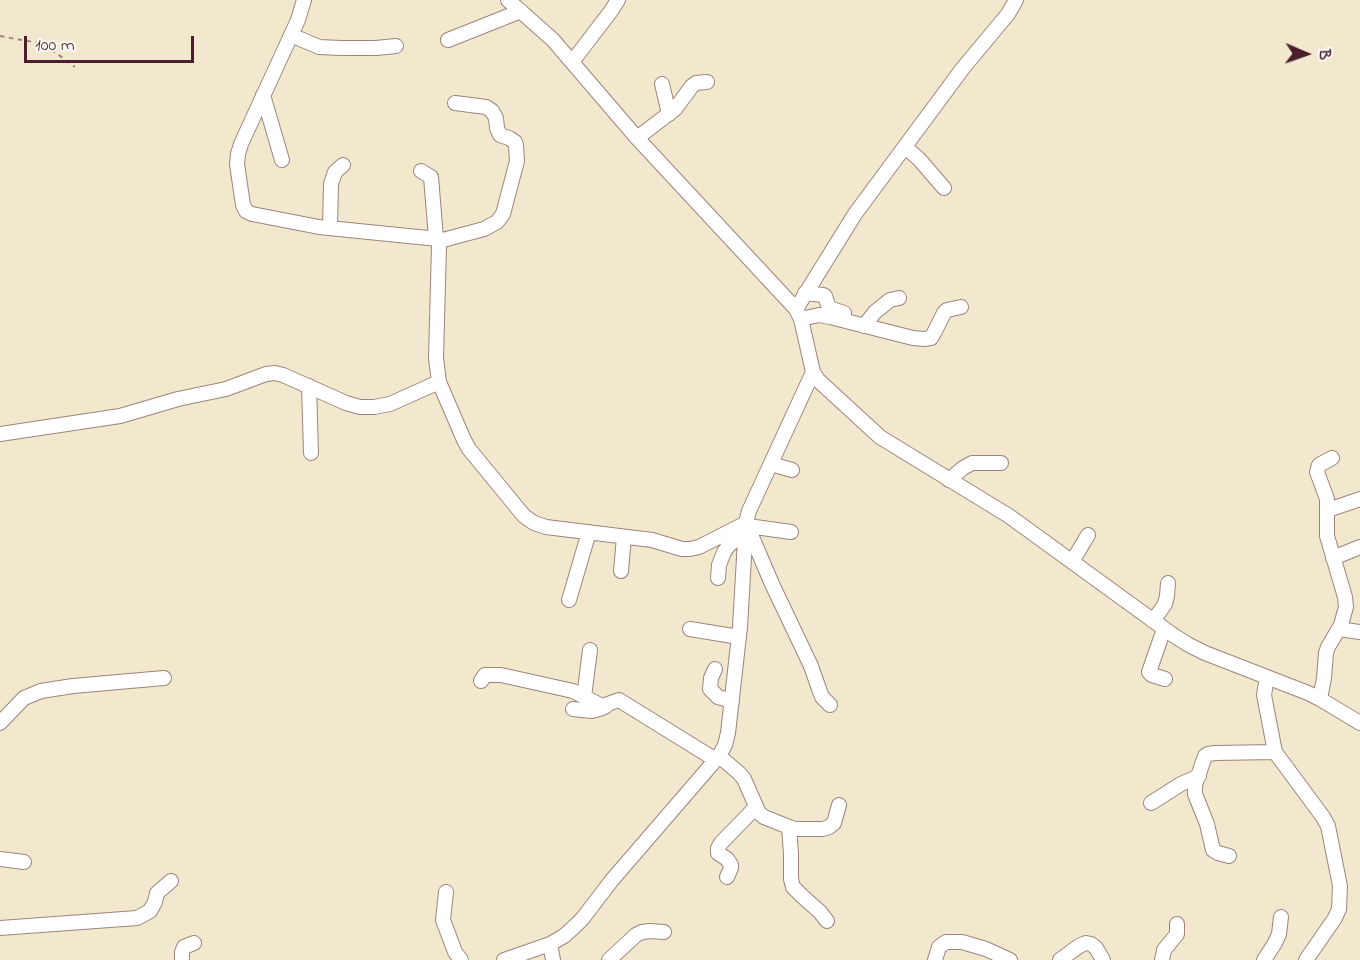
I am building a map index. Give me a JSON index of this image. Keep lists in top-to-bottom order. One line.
{"scale_bar":"100 m","north":"right"}
